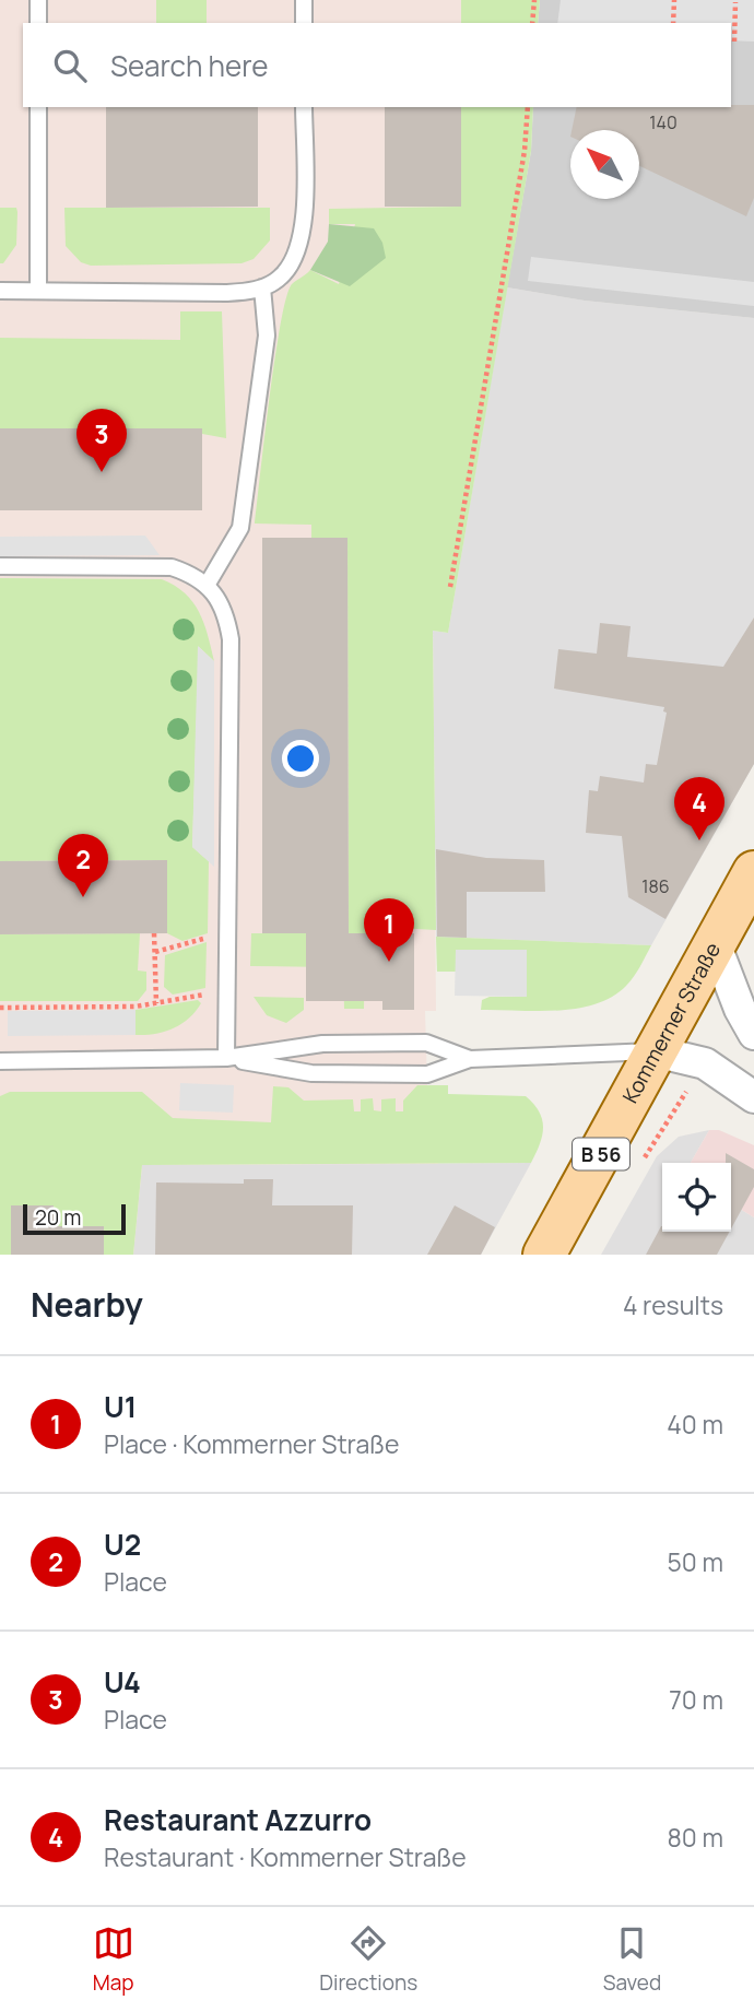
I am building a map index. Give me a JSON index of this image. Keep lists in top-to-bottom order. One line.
{"streets":{"main road":["Kommerner Straße","B 56"]},"house_numbers":["140","186"],"scale_bar":"20 m","north":"top left","page":{"search":"Search here","pins":["3","4","2","1"],"scale":"20 m","heading":["Nearby","4 results"],"list":[{"mark":"1","name":"U1","note":"Place · Kommerner Straße","value":"40 m"},{"mark":"2","name":"U2","note":"Place","value":"50 m"},{"mark":"3","name":"U4","note":"Place","value":"70 m"},{"mark":"4","name":"Restaurant Azzurro","note":"Restaurant · Kommerner Straße","value":"80 m"}],"nav":["Map","Directions","Saved"]}}
